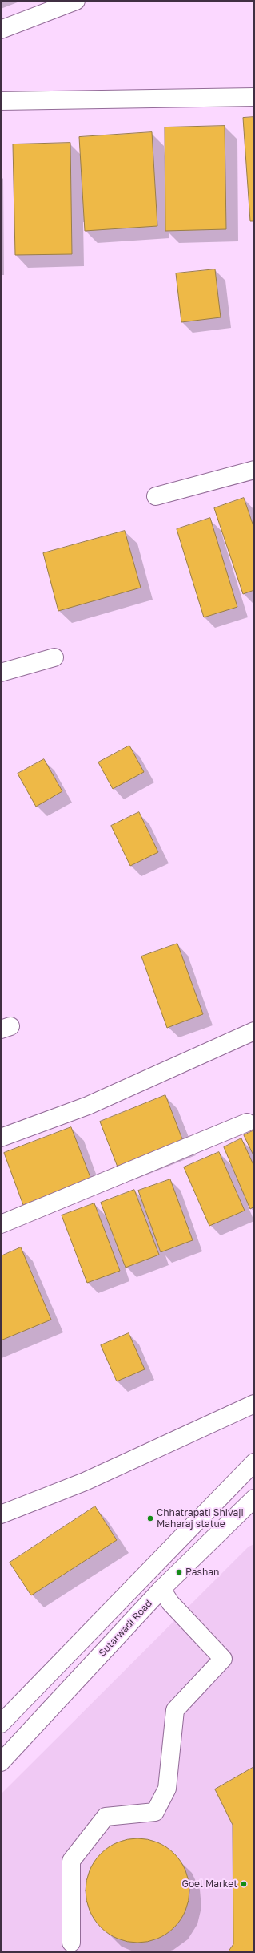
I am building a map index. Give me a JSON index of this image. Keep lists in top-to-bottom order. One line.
{"streets":{"street":["Sutarwadi Road"]},"places":["Chhatrapati Shivaji Maharaj statue","Pashan","Goel Market"]}
